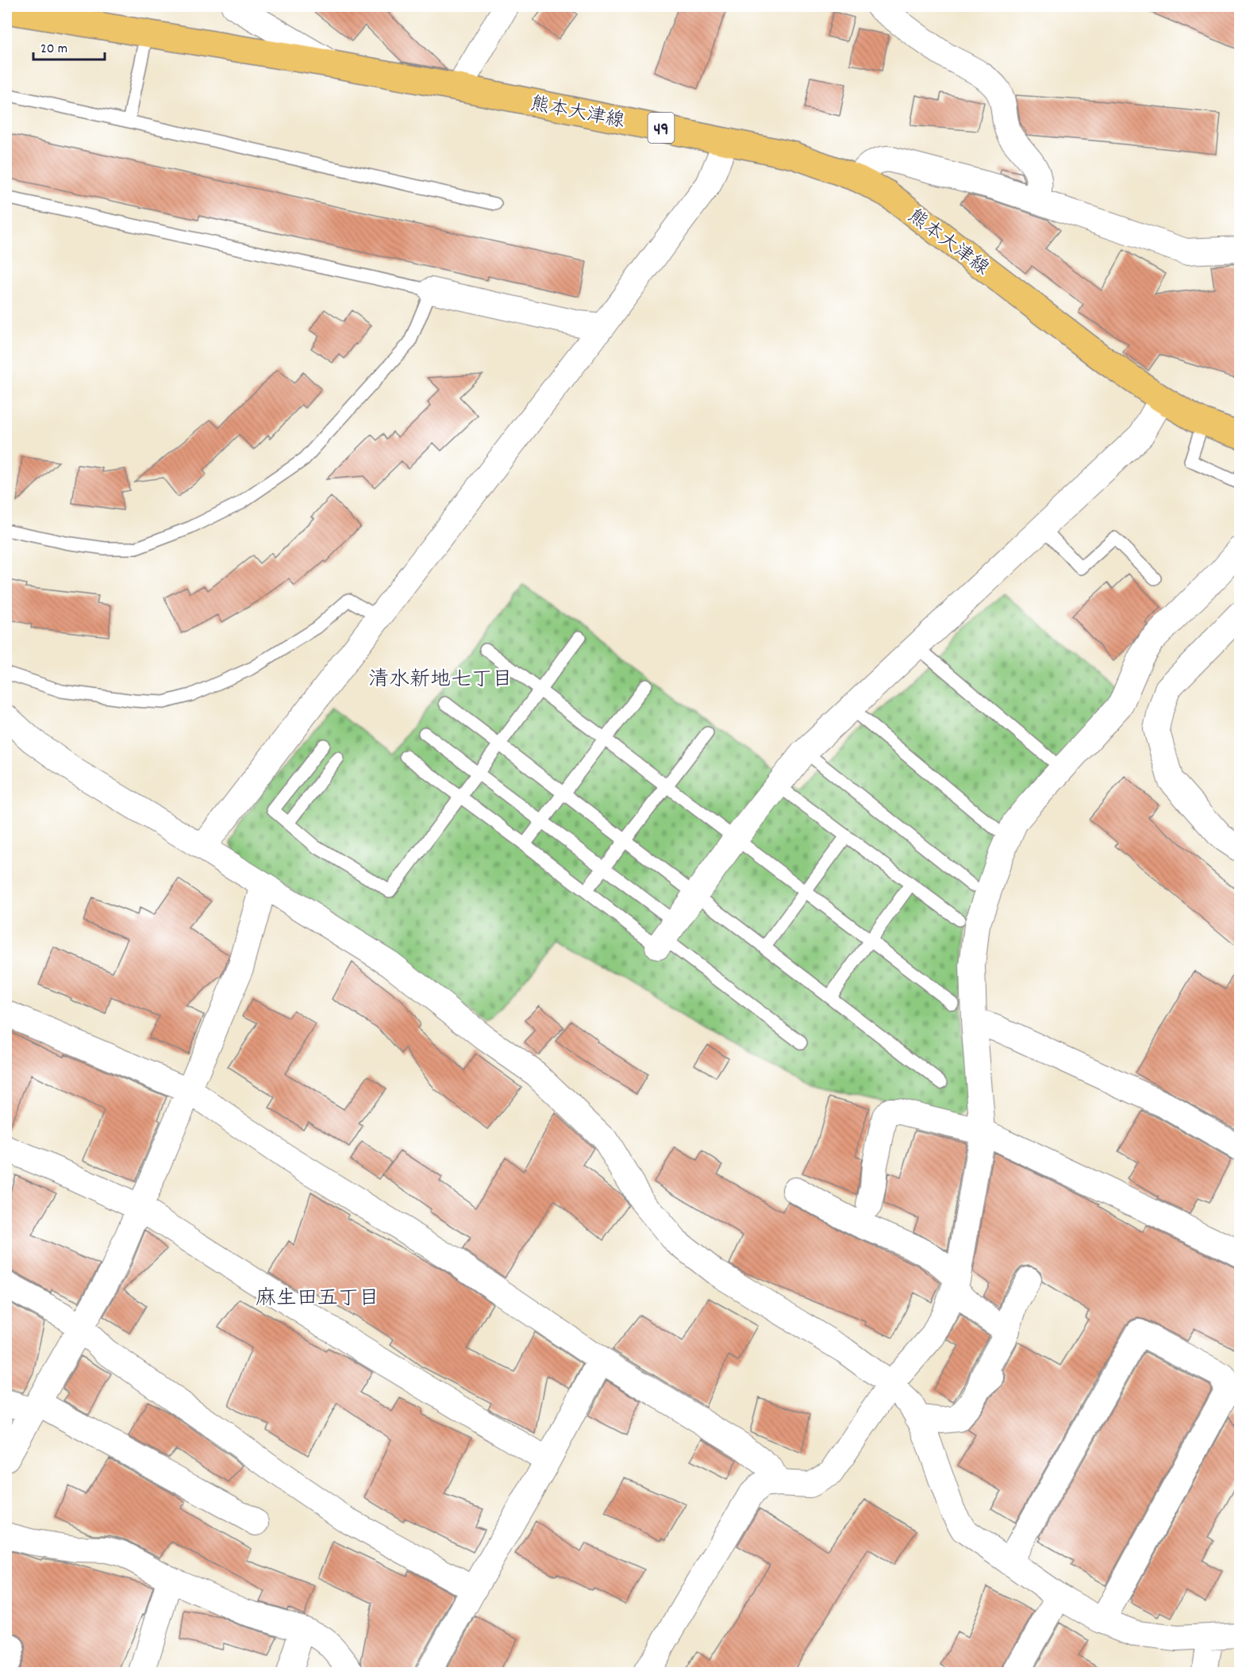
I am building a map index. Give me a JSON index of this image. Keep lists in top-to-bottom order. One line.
{"streets":{"main road":["熊本大津線","49"]},"districts":["清水新地七丁目","麻生田五丁目"],"scale_bar":"20 m"}
